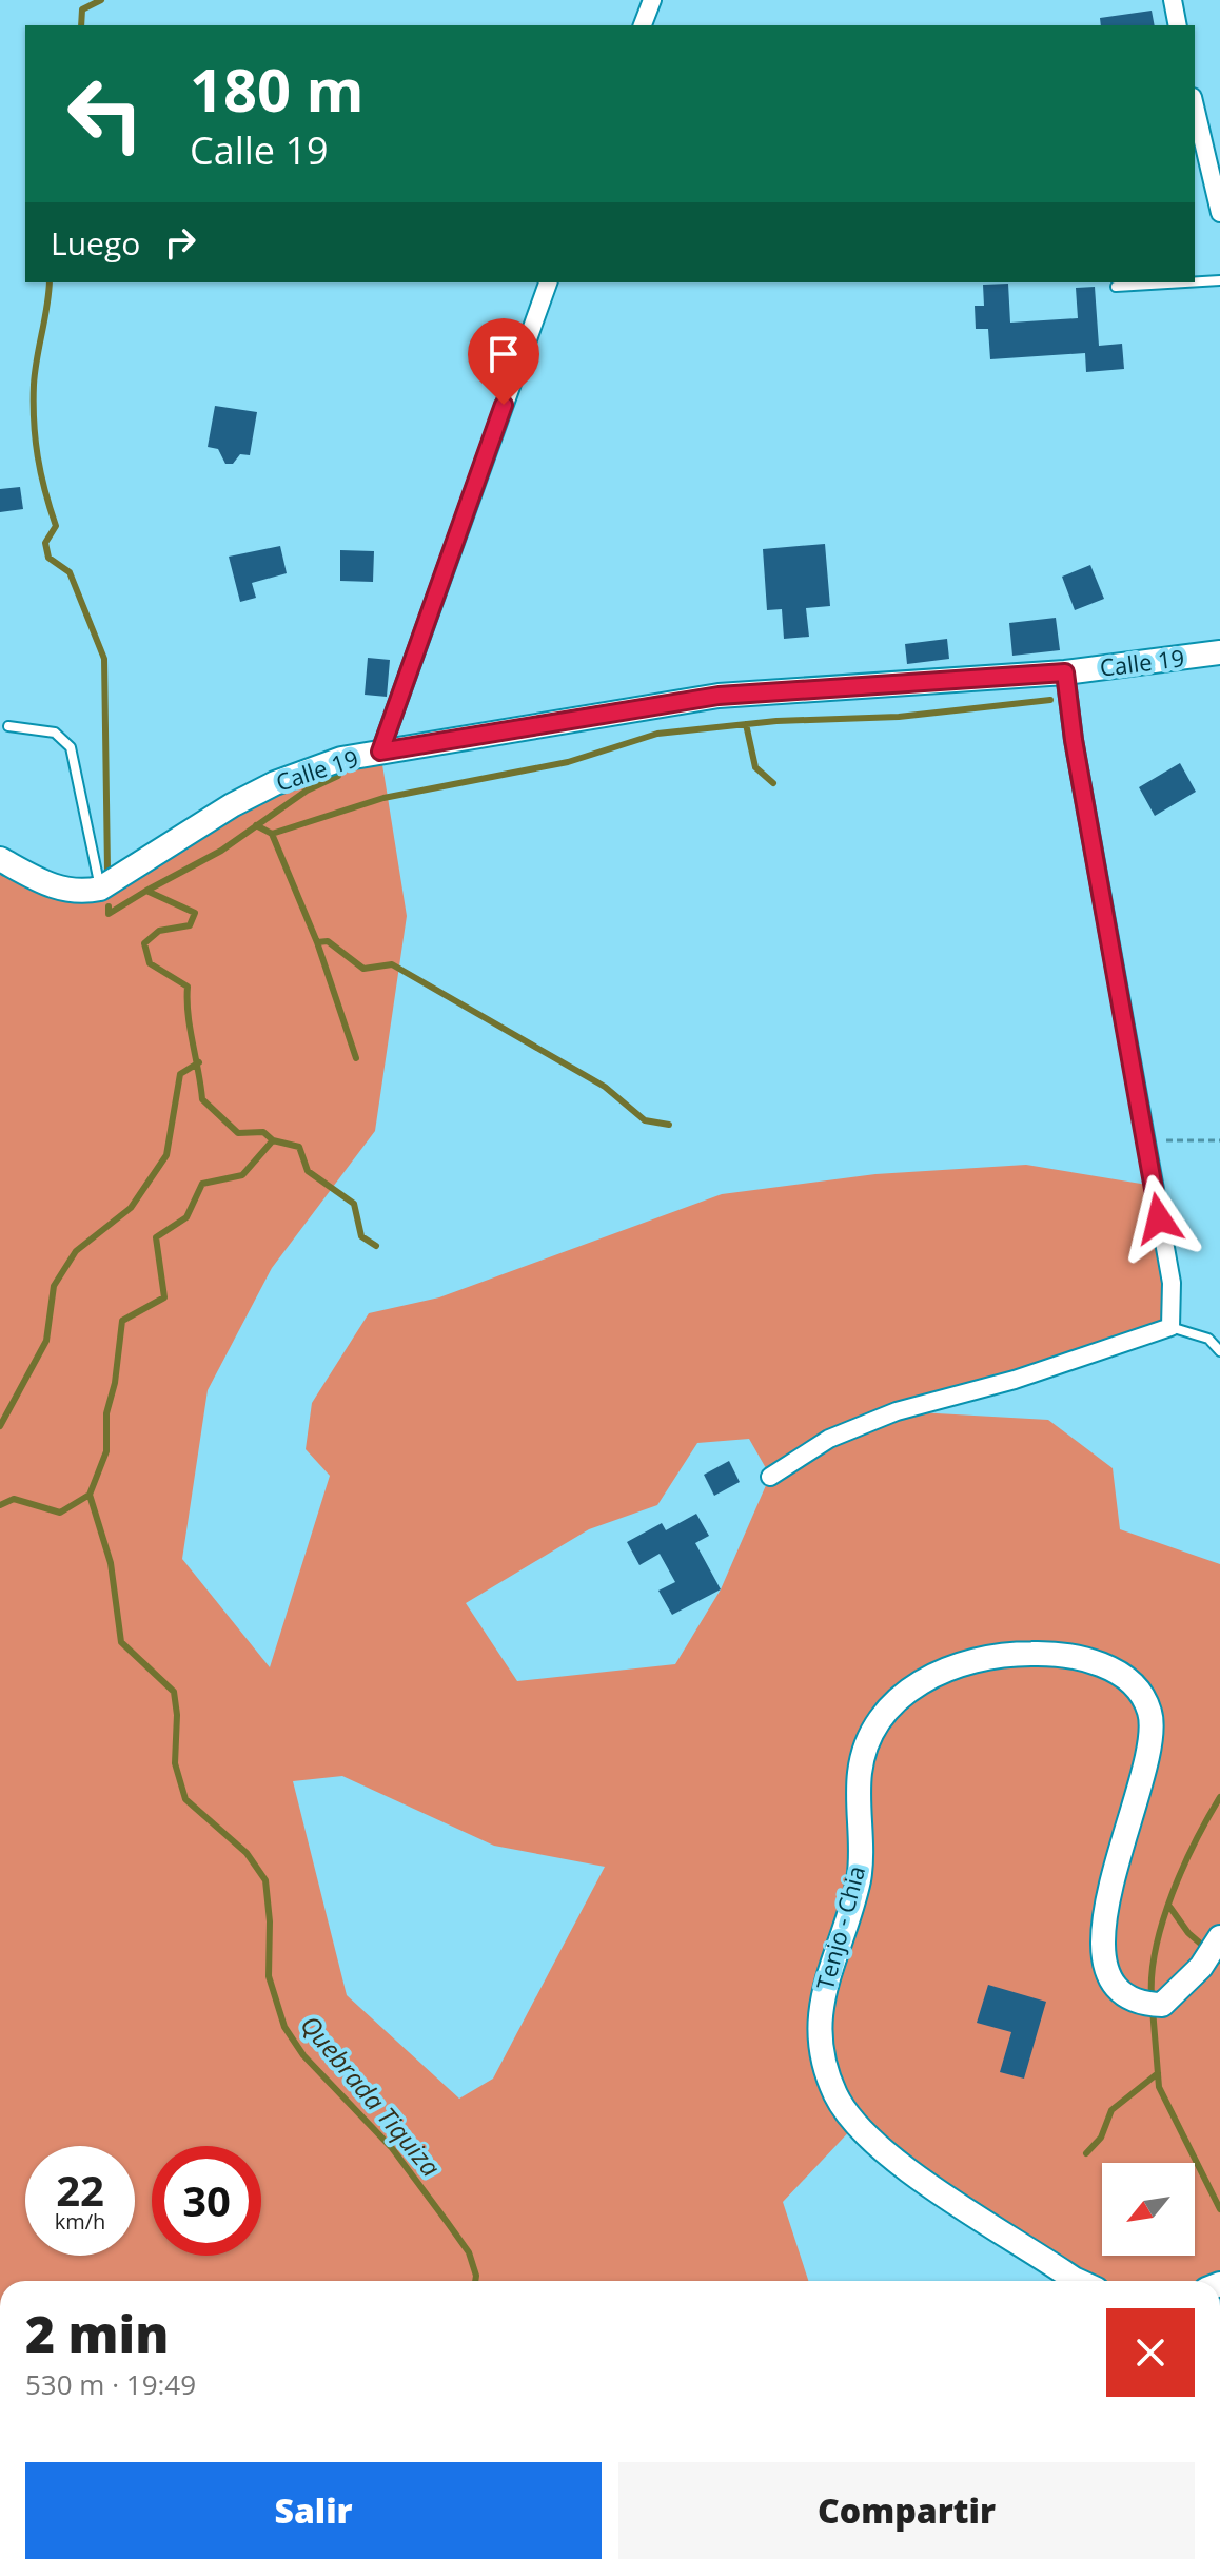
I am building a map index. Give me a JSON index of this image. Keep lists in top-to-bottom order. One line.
{"streets":{"street":["Calle 19","Tenjo - Chia"]},"water":["Quebrada Tiquiza"],"north":"bottom left","page":{"turn":["180 m","Calle 19"],"then":"Luego","speed":"22 km/h","limit":"30","heading":["2 min","530 m · 19:49"],"buttons":["Salir","Compartir"]}}
